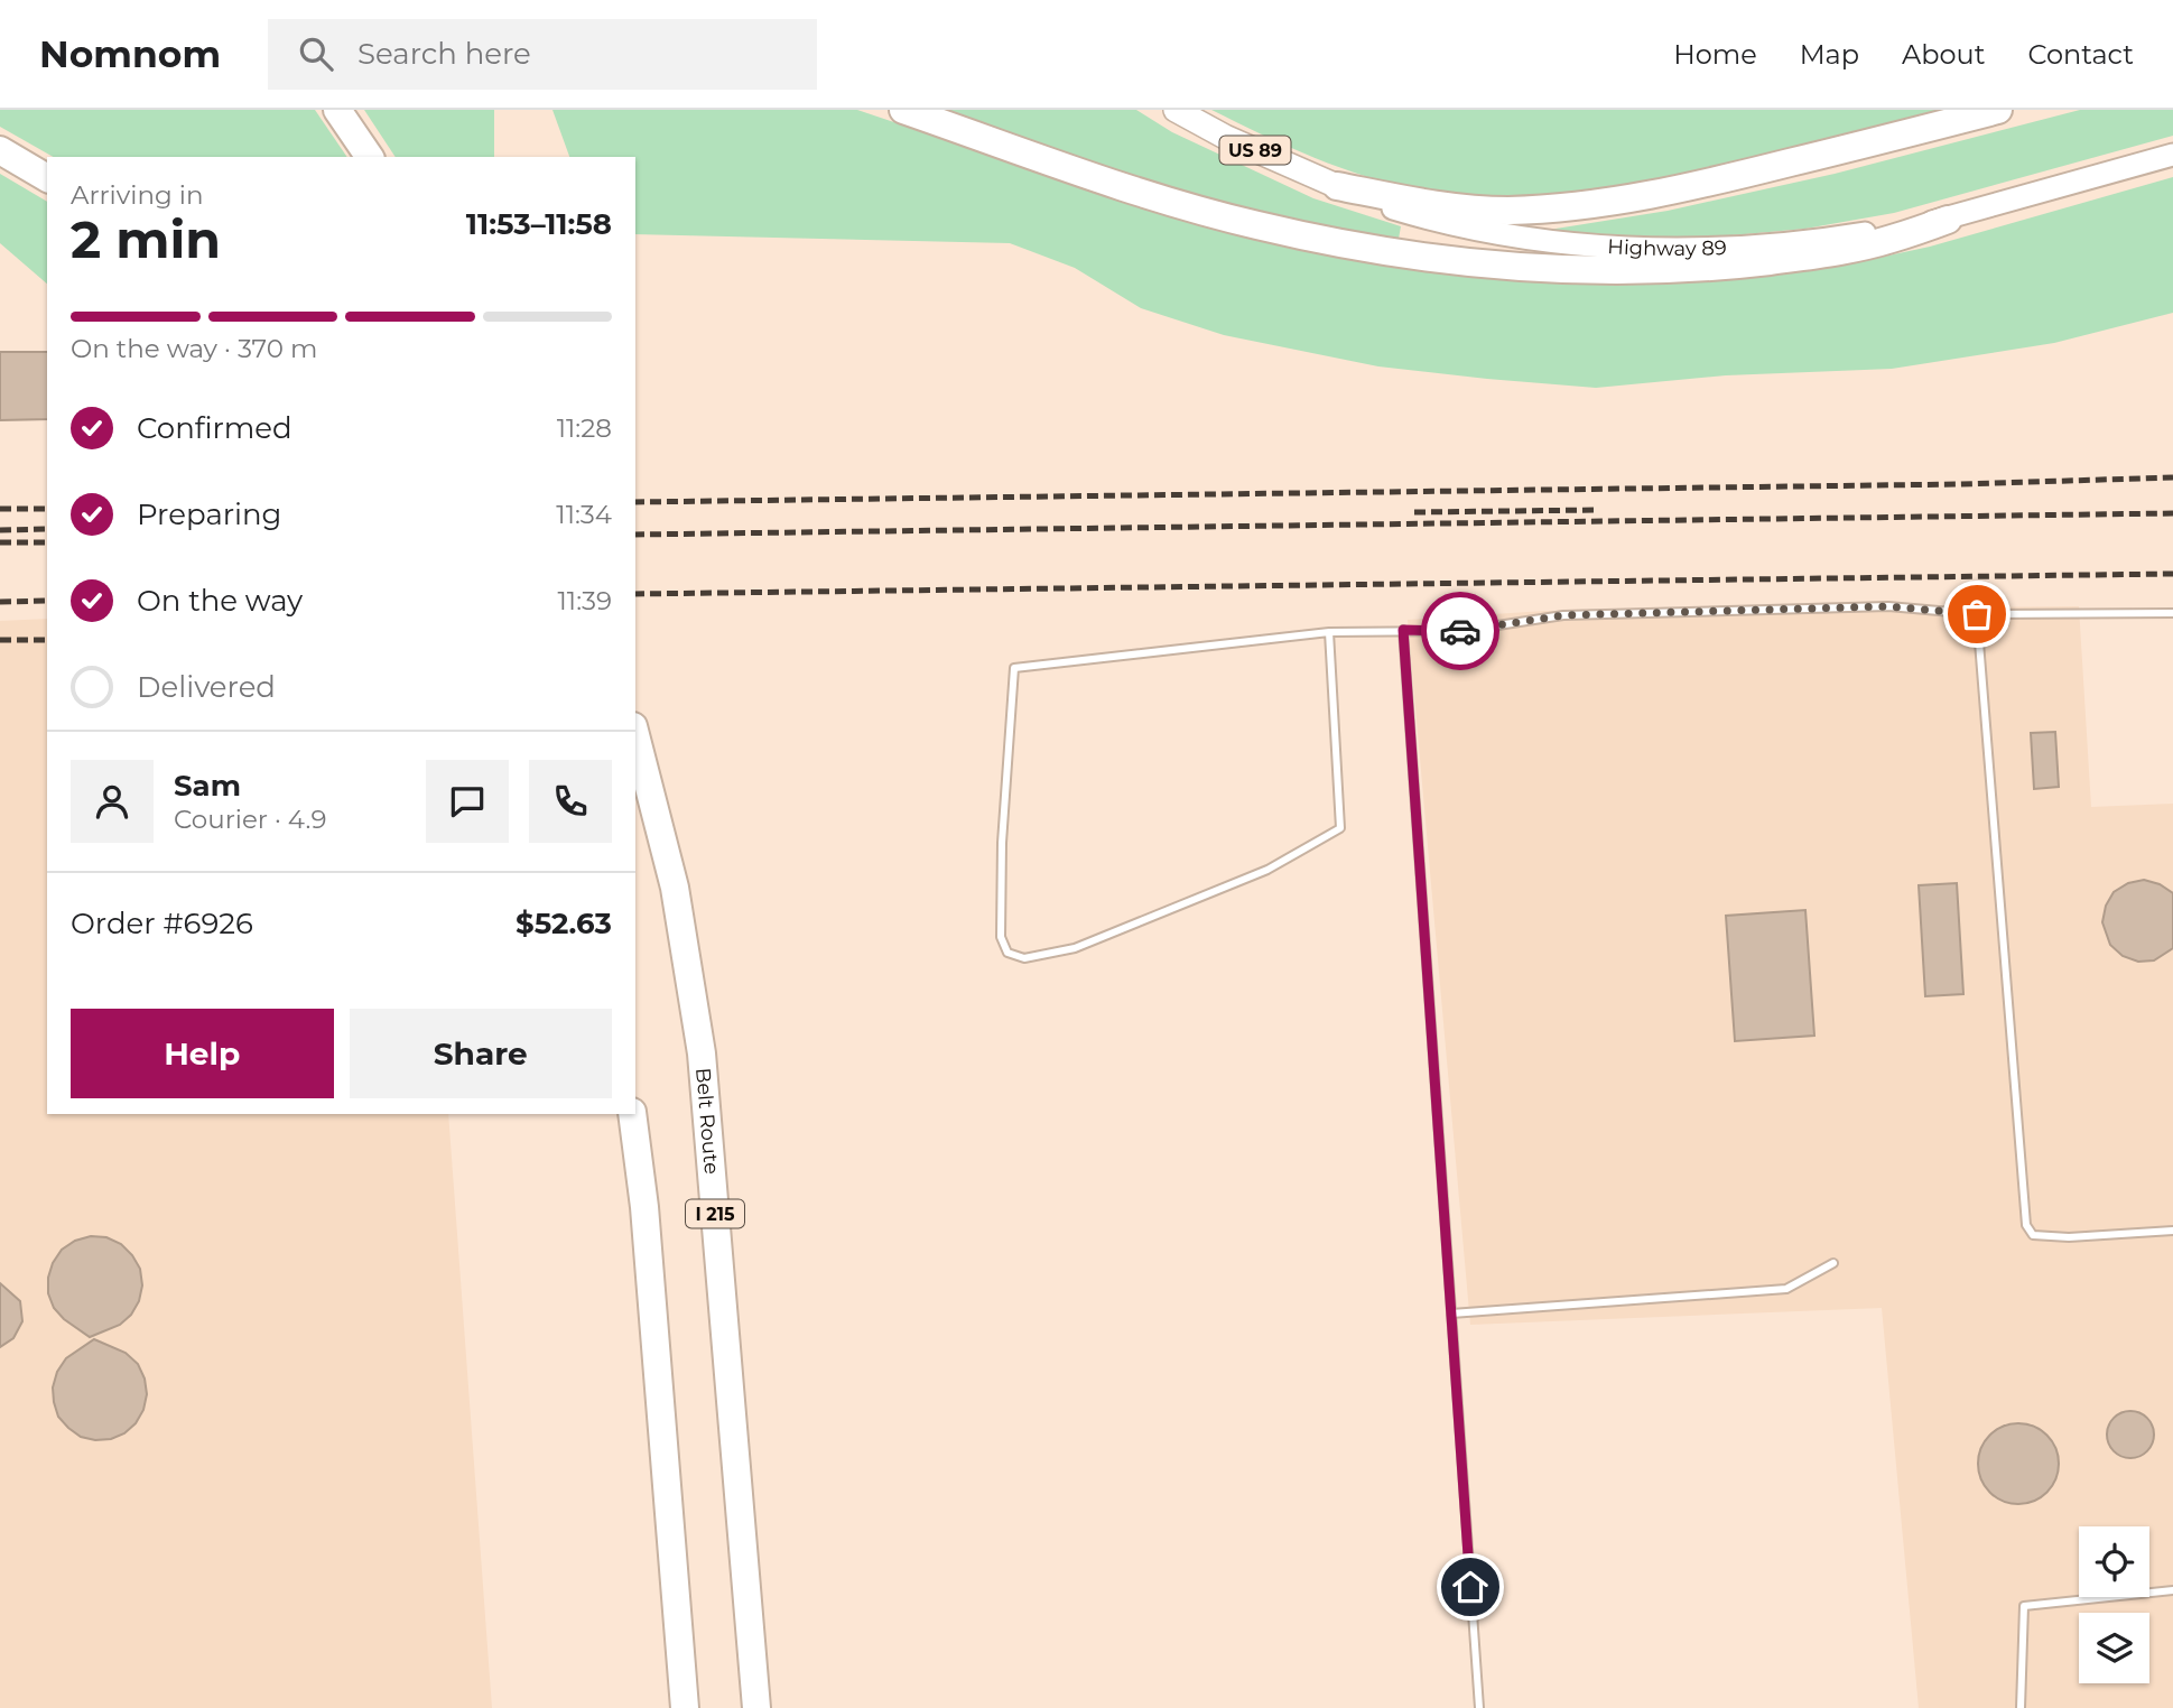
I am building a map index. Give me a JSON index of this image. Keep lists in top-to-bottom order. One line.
{"streets":{"highway":["Belt Route","I 215"],"main road":["US 89","Highway 89"]},"page":{"header":"Nomnom","search":"Search here","nav":["Home","Map","About","Contact"],"heading":["2 min","Arriving in","11:53–11:58"],"panel":["Sam","Courier · 4.9","Order #6926","$52.63"],"bar":"On the way · 370 m","list":[["Confirmed","11:28"],["Preparing","11:34"],["On the way","11:39"],"Delivered"],"buttons":["Help","Share"]}}
